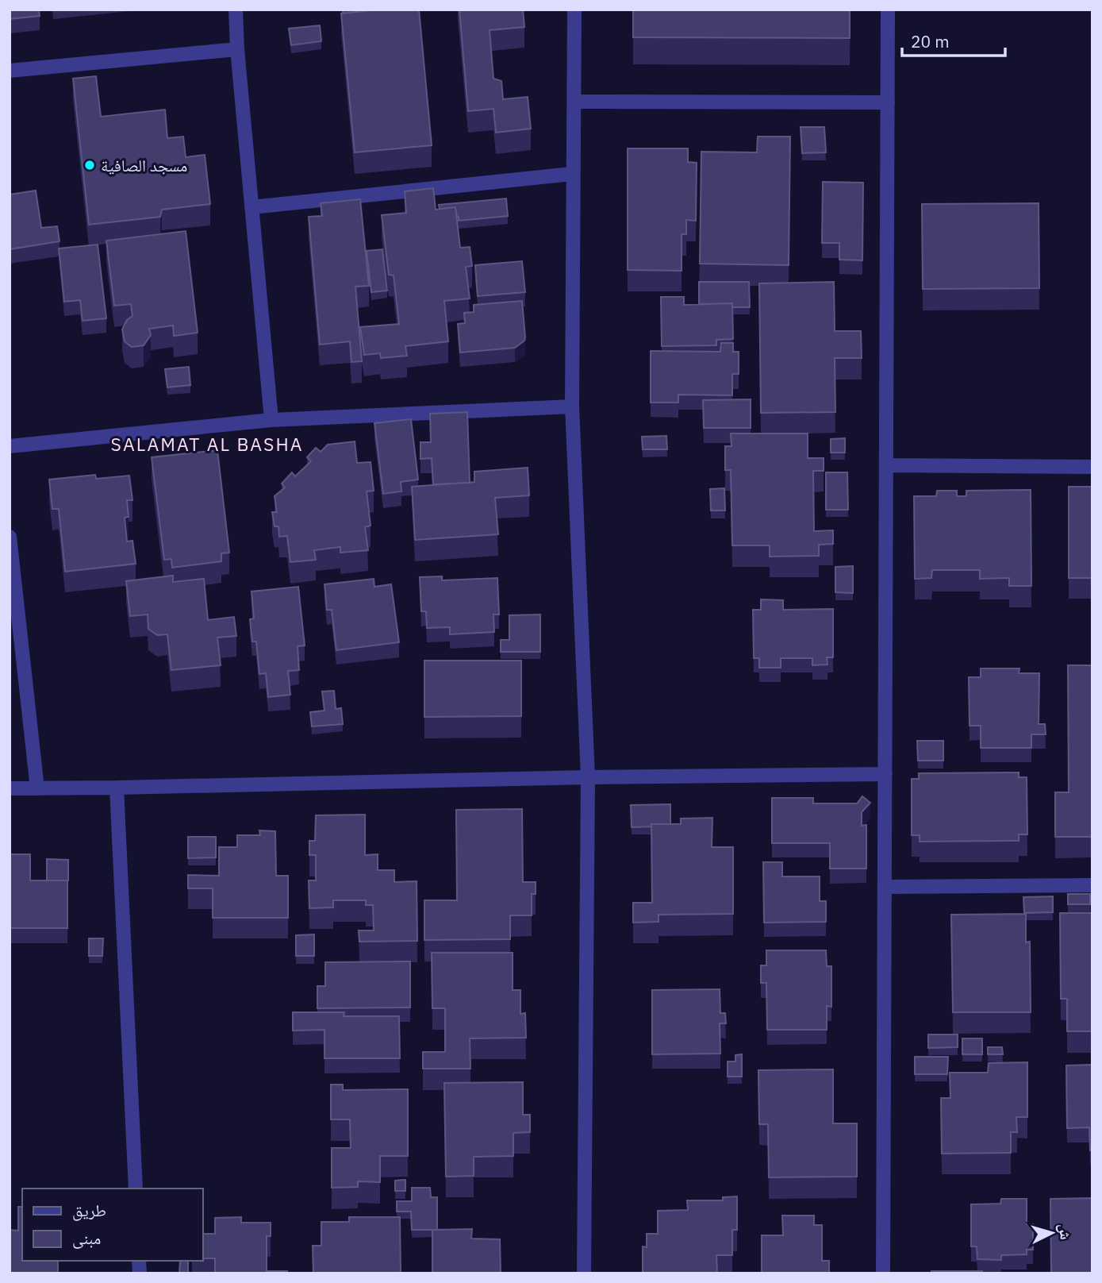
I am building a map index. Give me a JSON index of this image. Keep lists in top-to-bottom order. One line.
{"districts":["SALAMAT AL BASHA"],"places":["مسجد الصافية"],"legend":["طريق","مبنى"],"scale_bar":"20 m","north":"right"}
